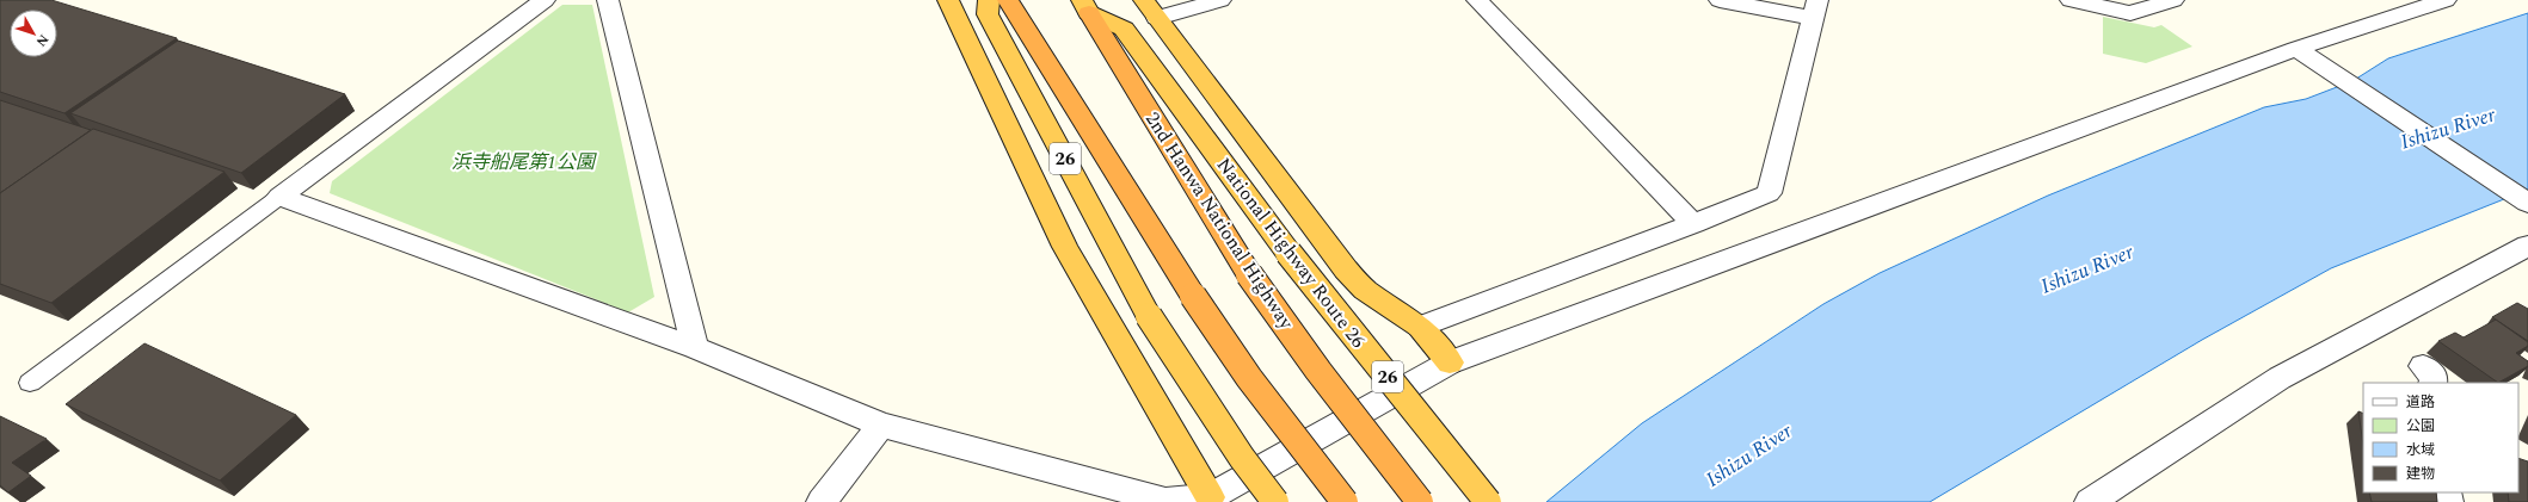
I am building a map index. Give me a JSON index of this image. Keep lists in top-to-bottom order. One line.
{"streets":{"highway":["26","2nd Hanwa National Highway","National Highway Route 26"]},"crossings":[["2nd Hanwa National Highway","National Highway Route 26"]],"water":["Ishizu River"],"parks":["浜寺船尾第1公園"],"legend":["道路","公園","水域","建物"],"north":"bottom right"}
